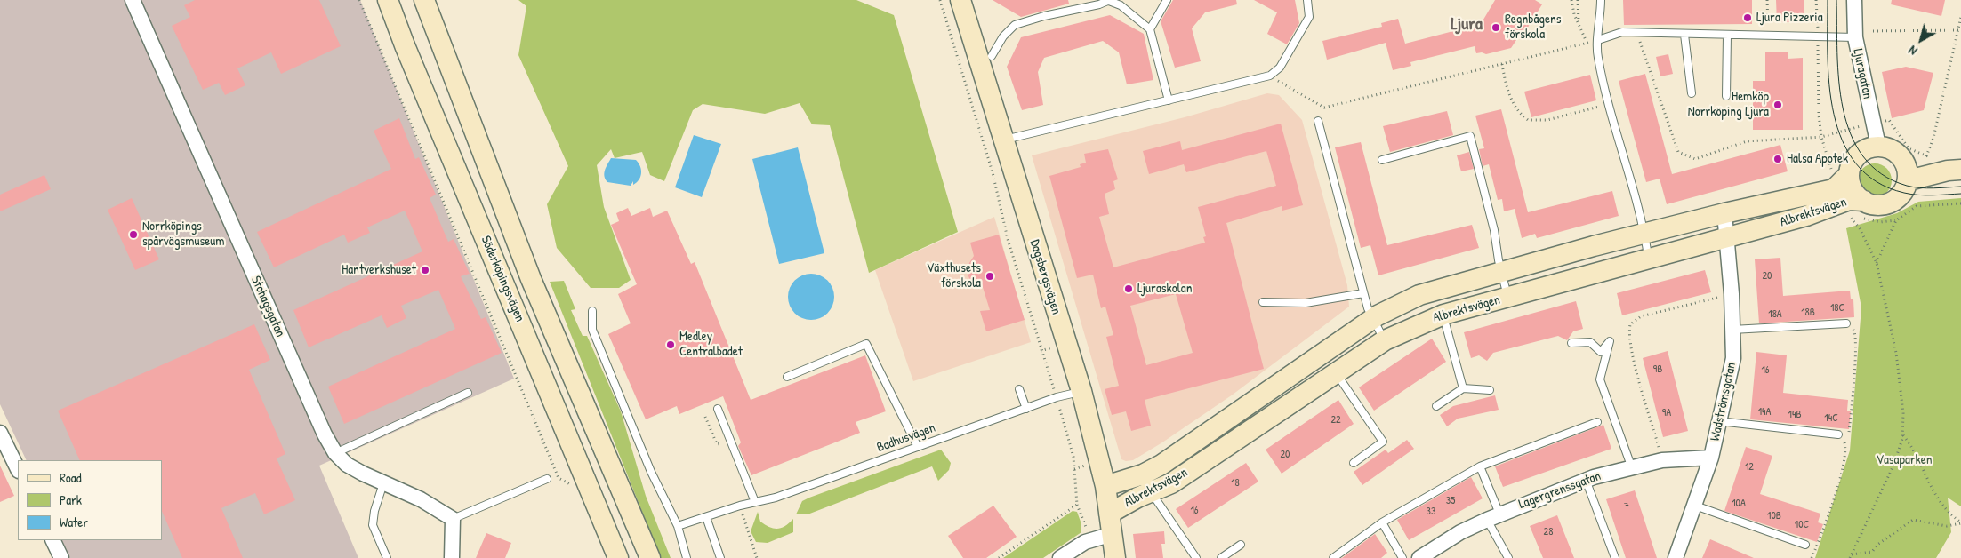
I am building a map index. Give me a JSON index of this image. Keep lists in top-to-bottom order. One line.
{"streets":{"main road":["Albrektsvägen","Dagsbergsvägen","Söderköpingsvägen"],"street":["Ljuragatan","Stohagsgatan","Wadströmsgatan","Lagergrenssgatan"],"lane":["Badhusvägen"]},"crossings":[["Ljuragatan","Albrektsvägen"],["Albrektsvägen","Dagsbergsvägen"],["Albrektsvägen","Wadströmsgatan"],["Dagsbergsvägen","Badhusvägen"],["Wadströmsgatan","Lagergrenssgatan"]],"districts":["Ljura"],"parks":["Vasaparken"],"places":["Ljura Pizzeria","Regnbågens förskola","Hemköp Norrköping Ljura","Hälsa Apotek","Norrköpings spårvägsmuseum","Hantverkshuset","Växthusets förskola","Ljuraskolan","Medley Centralbadet"],"house_numbers":["20","18C","18B","18A","9B","16","14A","9A","14B","14C","22","20","12","18","35","10A","7","16","33","10B","10C","28"],"legend":["Road","Park","Water"],"north":"bottom left"}
